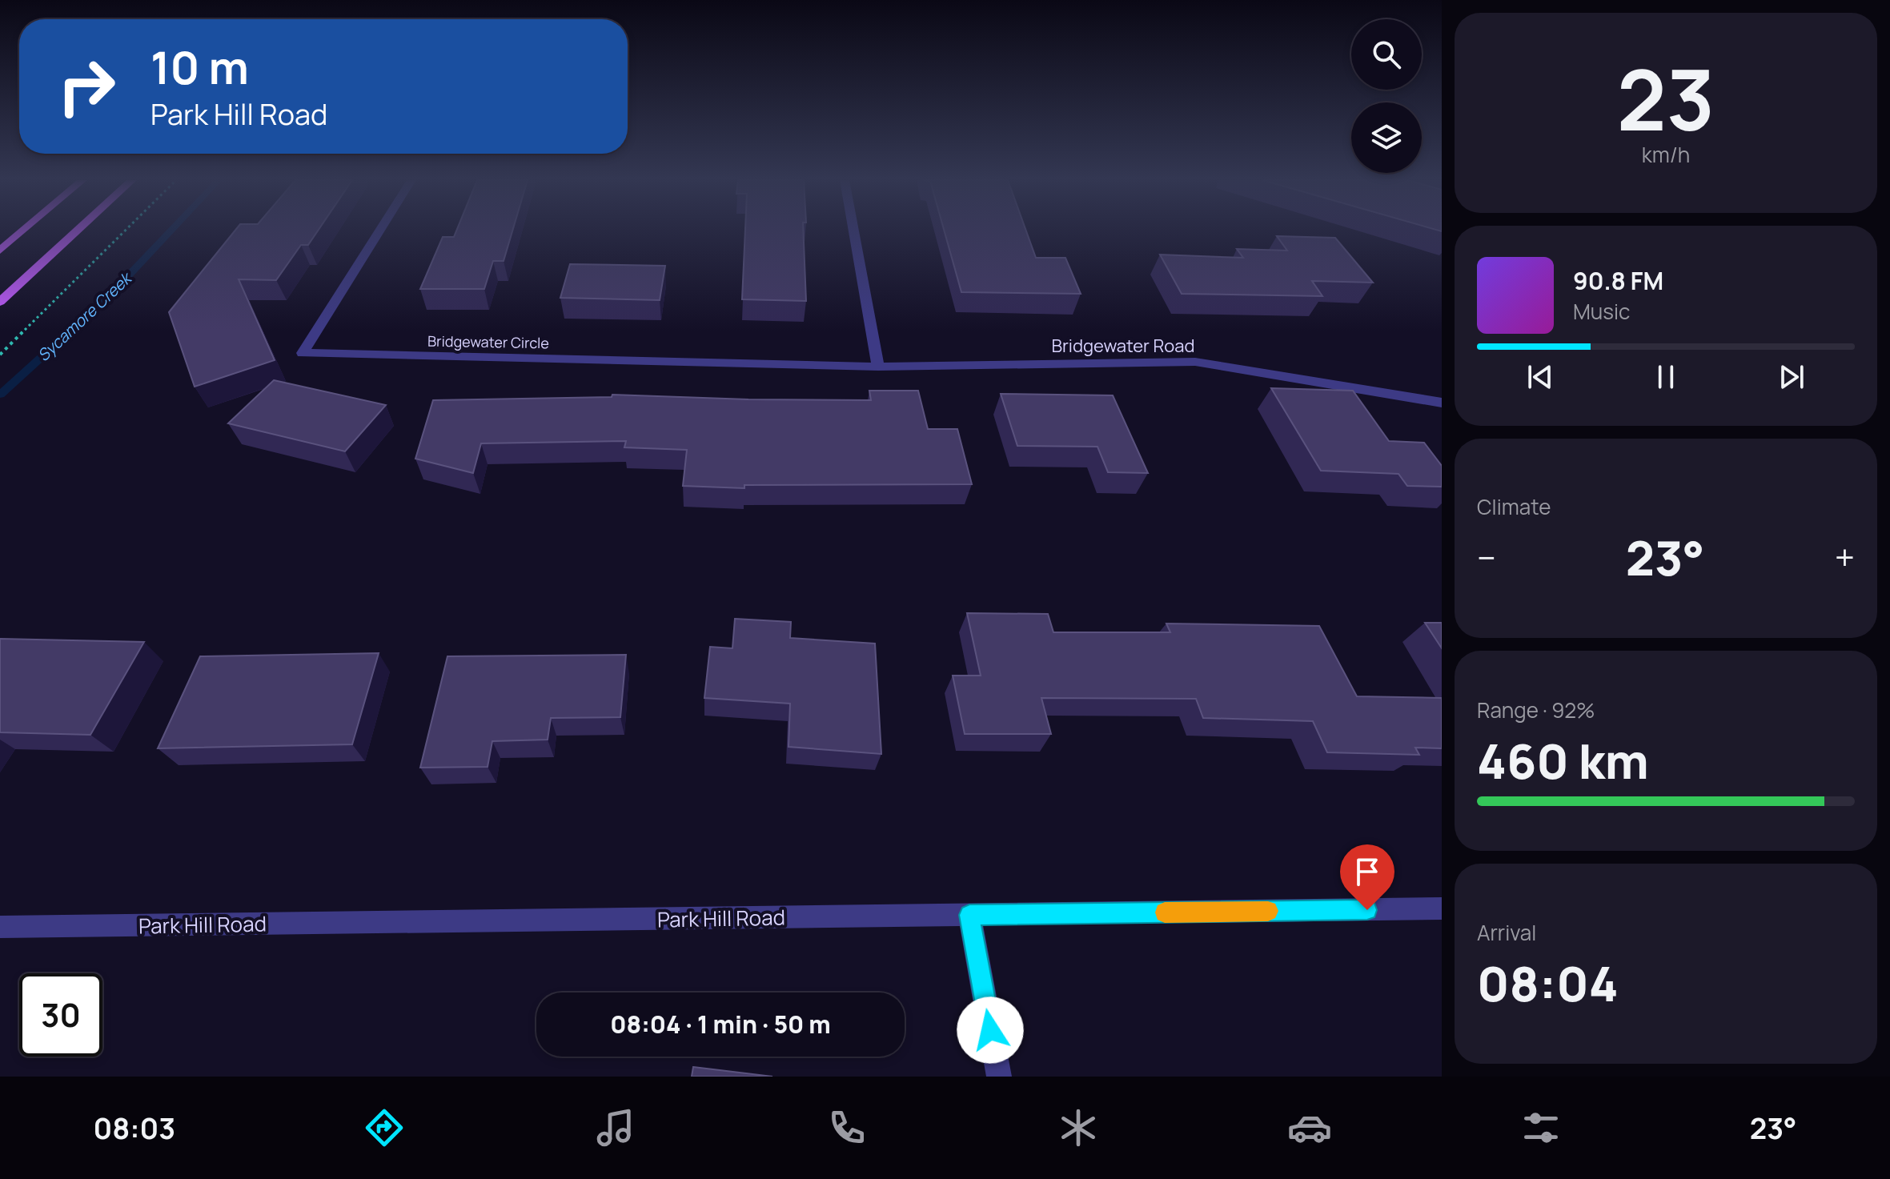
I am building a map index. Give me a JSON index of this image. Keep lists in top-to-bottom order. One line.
{"streets":{"street":["Bridgewater Circle","Bridgewater Road","Park Hill Road"]},"crossings":[["Bridgewater Circle","Bridgewater Road"]],"water":["Sycamore Creek"],"page":{"tile":[["23","km/h"],"Climate",["Range · 92%","460 km"],["Arrival","08:04"]],"turn":["10 m","Park Hill Road"],"song":["90.8 FM","Music"],"heat":["−","23°","+"],"limit":"30","trip":"08:04 · 1 min · 50 m","tabs":["08:03","23°"]}}
